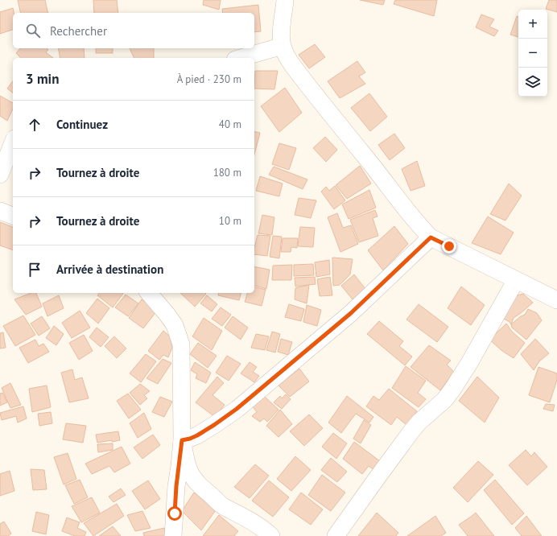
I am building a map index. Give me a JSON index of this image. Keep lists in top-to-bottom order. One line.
{"page":{"map_buttons":["+","−"],"search":"Rechercher","heading":["3 min","À pied · 230 m"],"list":[["Continuez","40 m"],["Tournez à droite","180 m"],["Tournez à droite","10 m"],"Arrivée à destination"]}}
